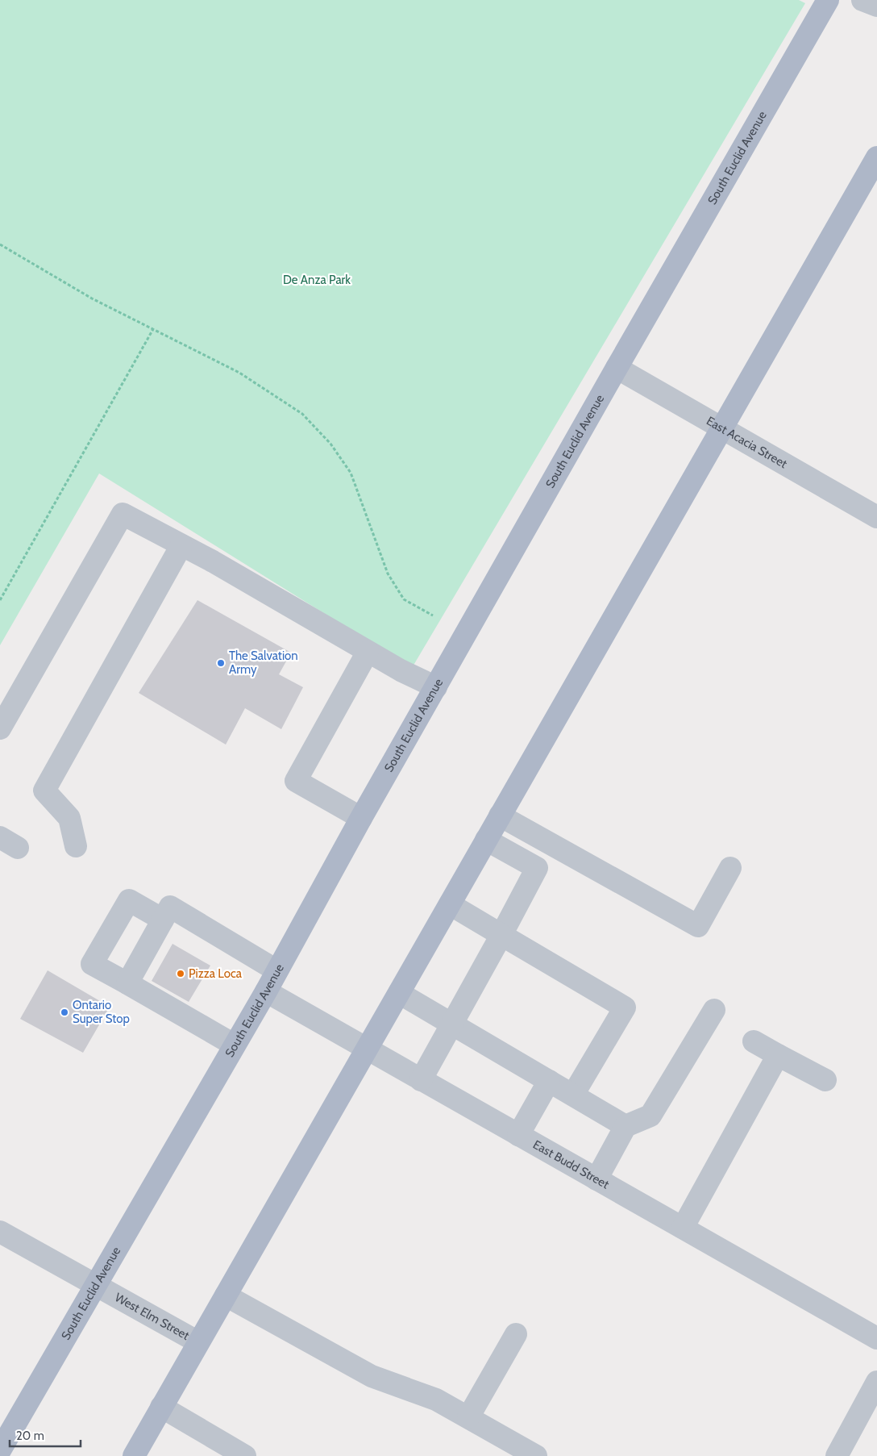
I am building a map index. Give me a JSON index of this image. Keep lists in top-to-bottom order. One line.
{"streets":{"main road":["South Euclid Avenue"],"street":["East Acacia Street","East Budd Street","West Elm Street"]},"crossings":[["South Euclid Avenue","East Acacia Street"],["South Euclid Avenue","East Budd Street"],["South Euclid Avenue","West Elm Street"]],"parks":["De Anza Park"],"places":["The Salvation Army","Pizza Loca","Ontario Super Stop"],"scale_bar":"20 m"}
